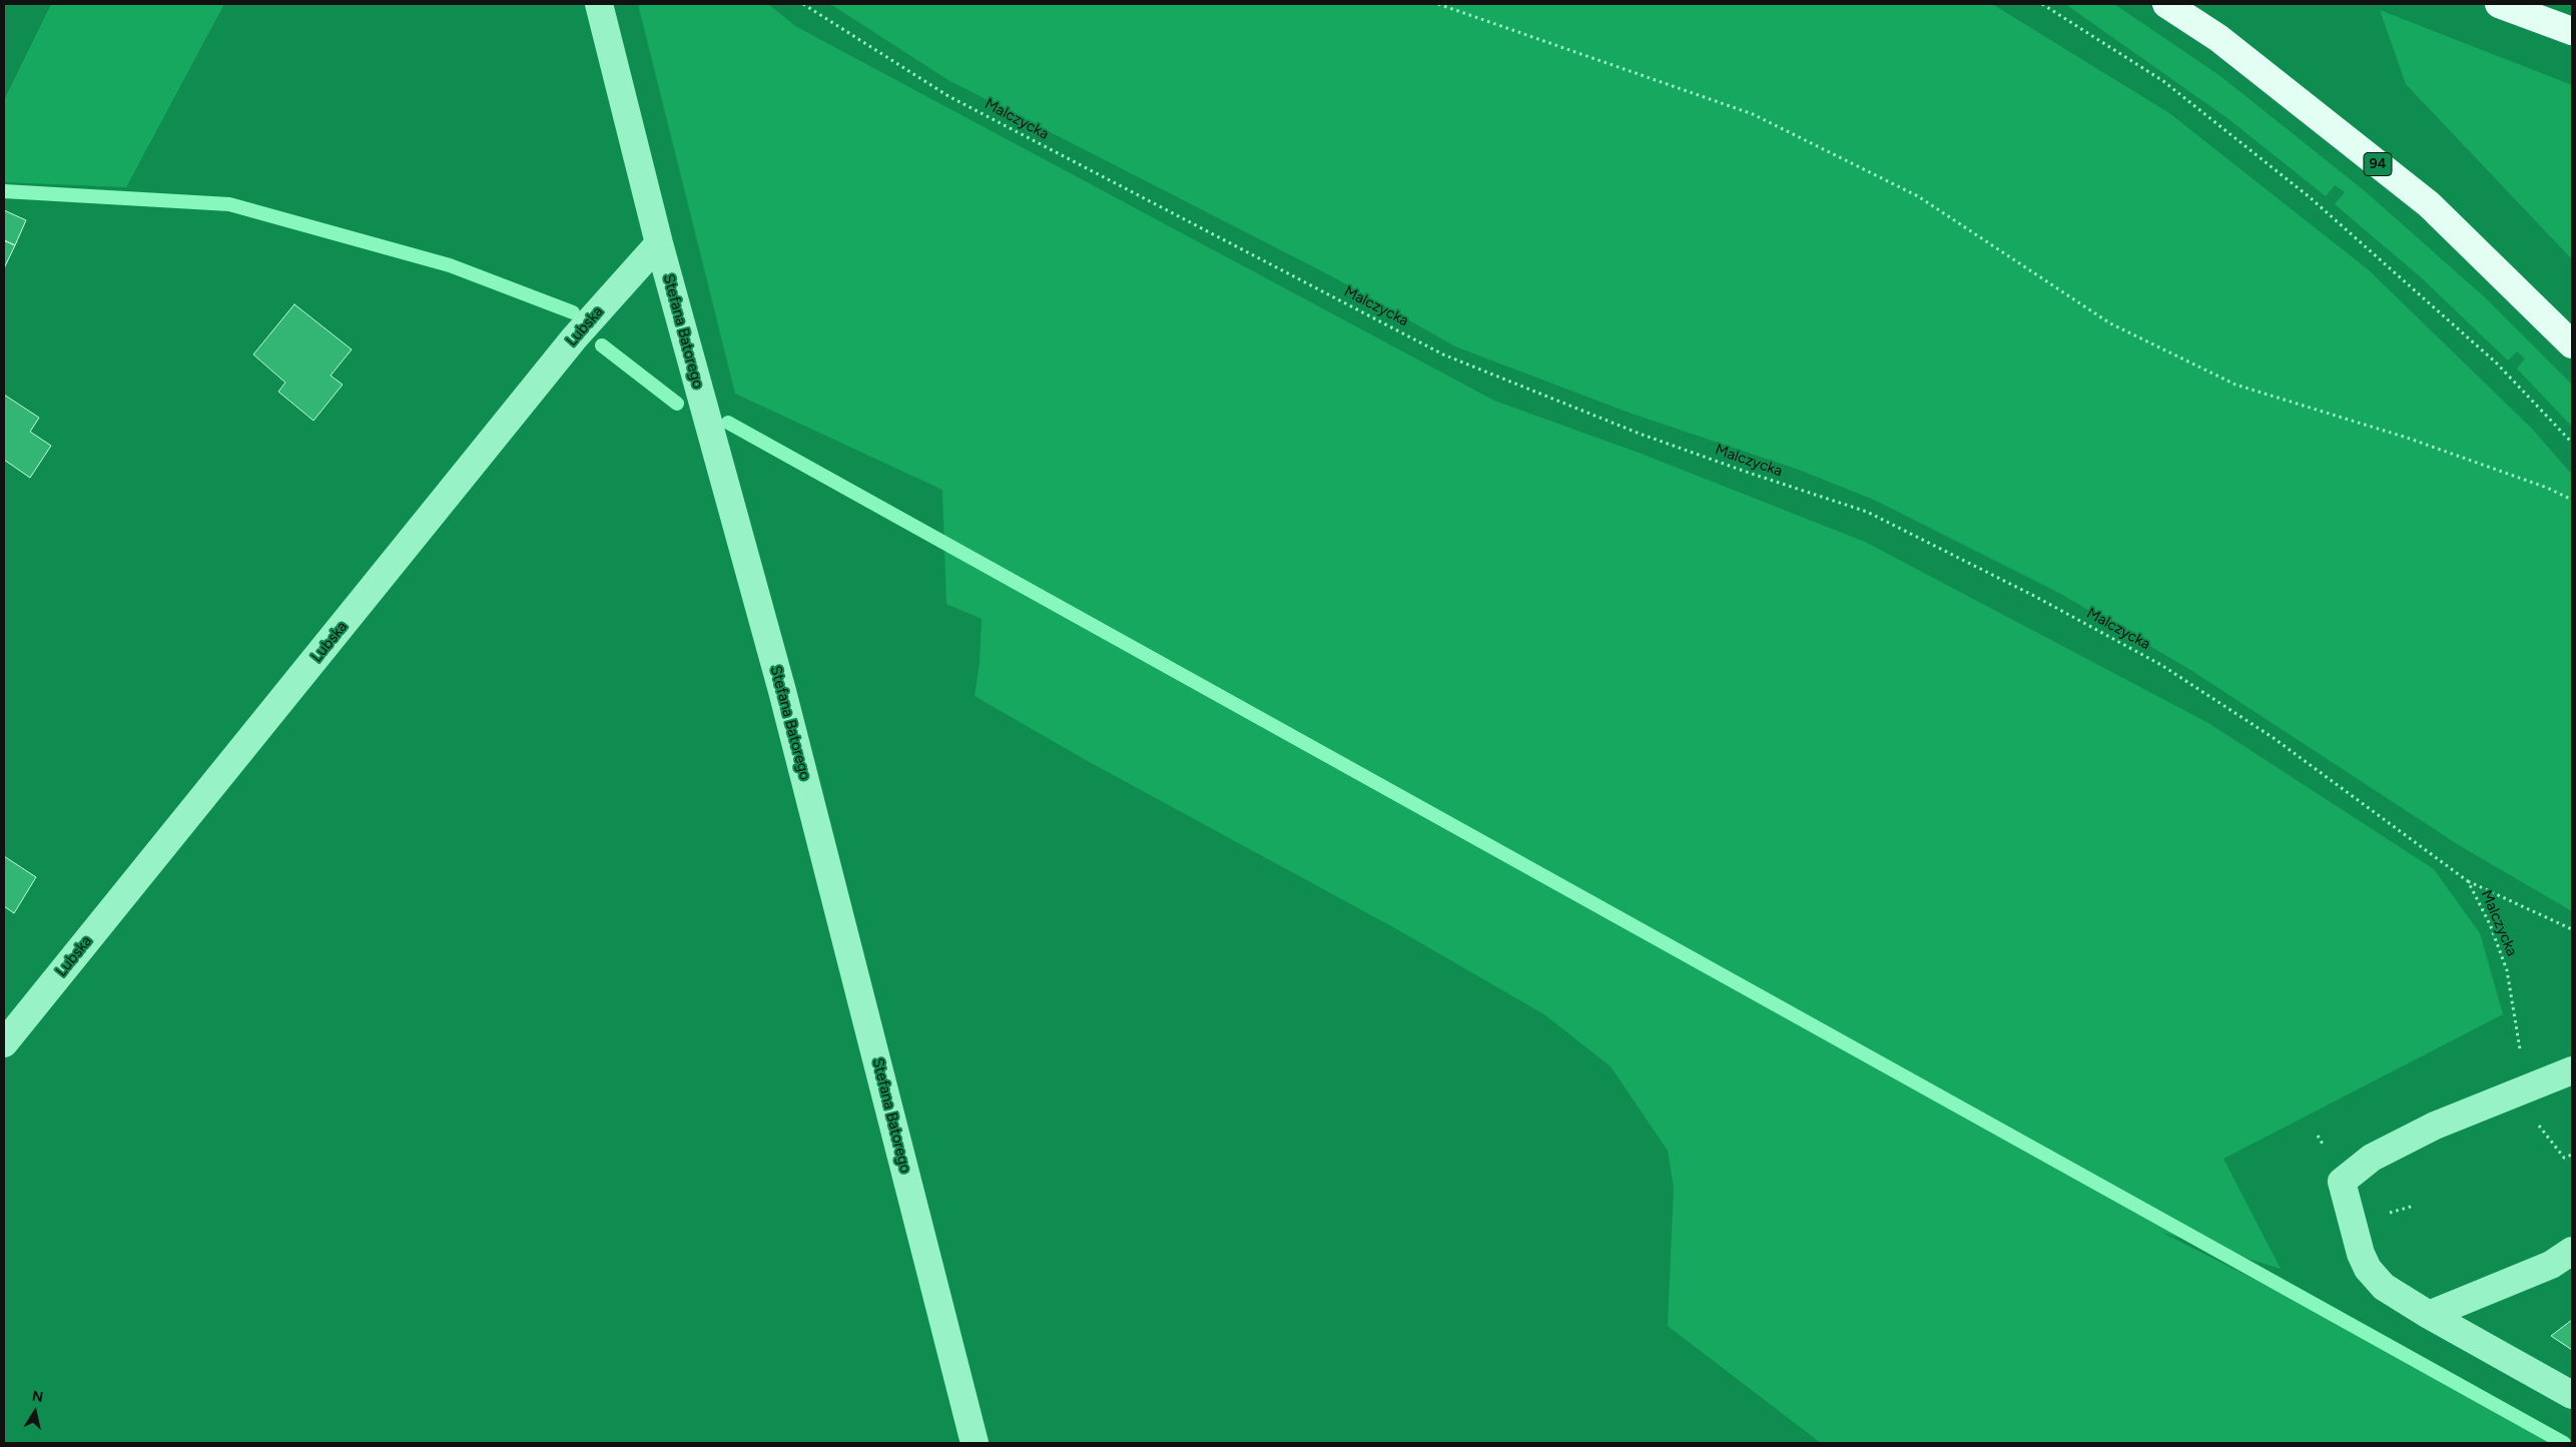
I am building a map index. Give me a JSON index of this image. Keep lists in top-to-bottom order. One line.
{"streets":{"main road":["94"],"street":["Lubska","Stefana Batorego"],"path":["Malczycka"]},"crossings":[["Lubska","Stefana Batorego"]],"north":"top"}
